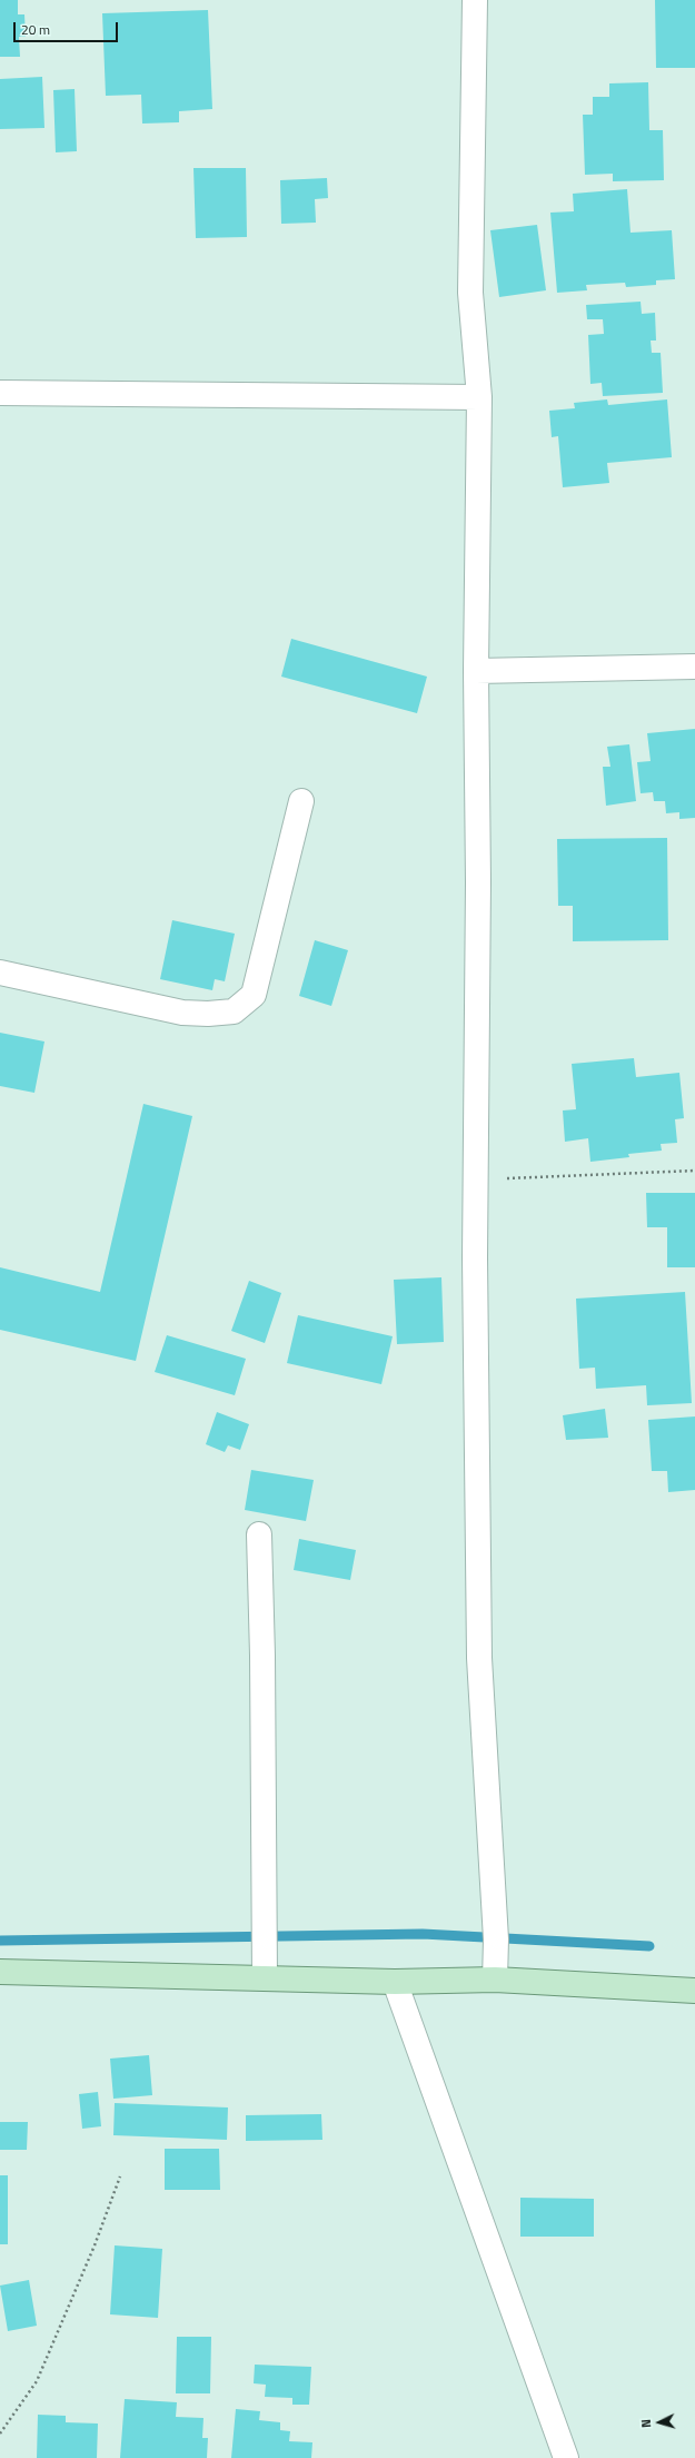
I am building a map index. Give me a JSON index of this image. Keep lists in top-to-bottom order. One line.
{"scale_bar":"20 m","north":"left"}
